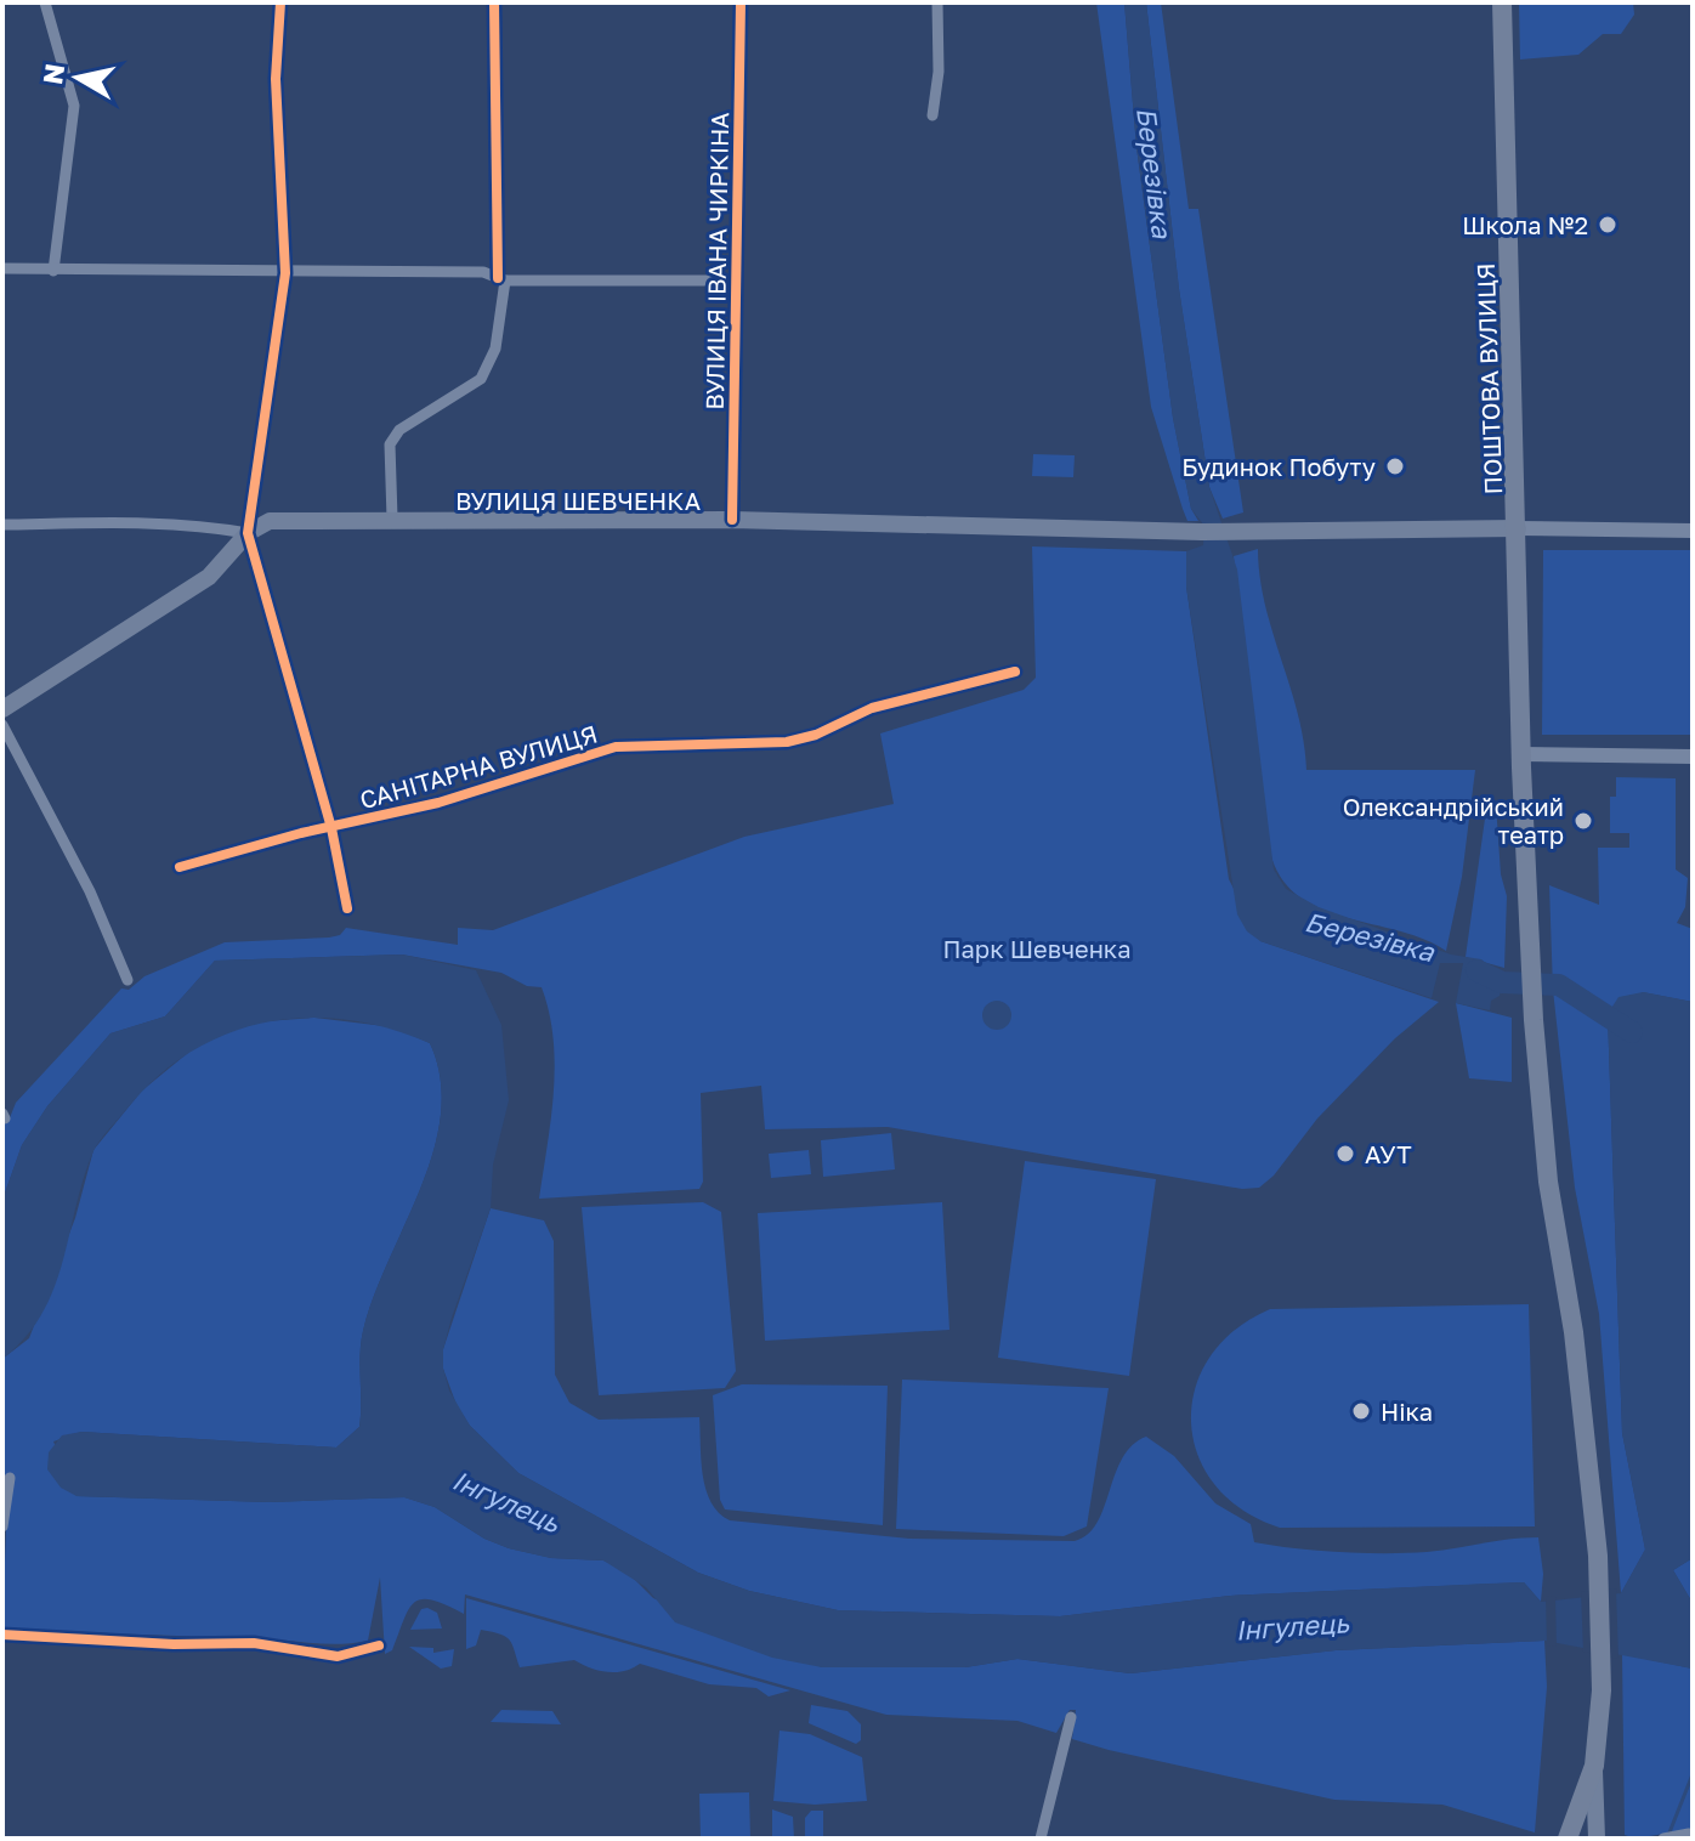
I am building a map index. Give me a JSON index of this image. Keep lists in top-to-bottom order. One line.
{"streets":{"highway":["ПОШТОВА ВУЛИЦЯ"],"main road":["ВУЛИЦЯ ШЕВЧЕНКА"],"street":["ВУЛИЦЯ ІВАНА ЧИРКІНА","САНІТАРНА ВУЛИЦЯ"]},"crossings":[["ВУЛИЦЯ ІВАНА ЧИРКІНА","ВУЛИЦЯ ШЕВЧЕНКА"],["ПОШТОВА ВУЛИЦЯ","ВУЛИЦЯ ШЕВЧЕНКА"]],"water":["Березівка","Інгулець"],"parks":["Парк Шевченка"],"places":["Школа №2","Будинок Побуту","Олександрійський театр","АУТ","Ніка"],"north":"left"}
